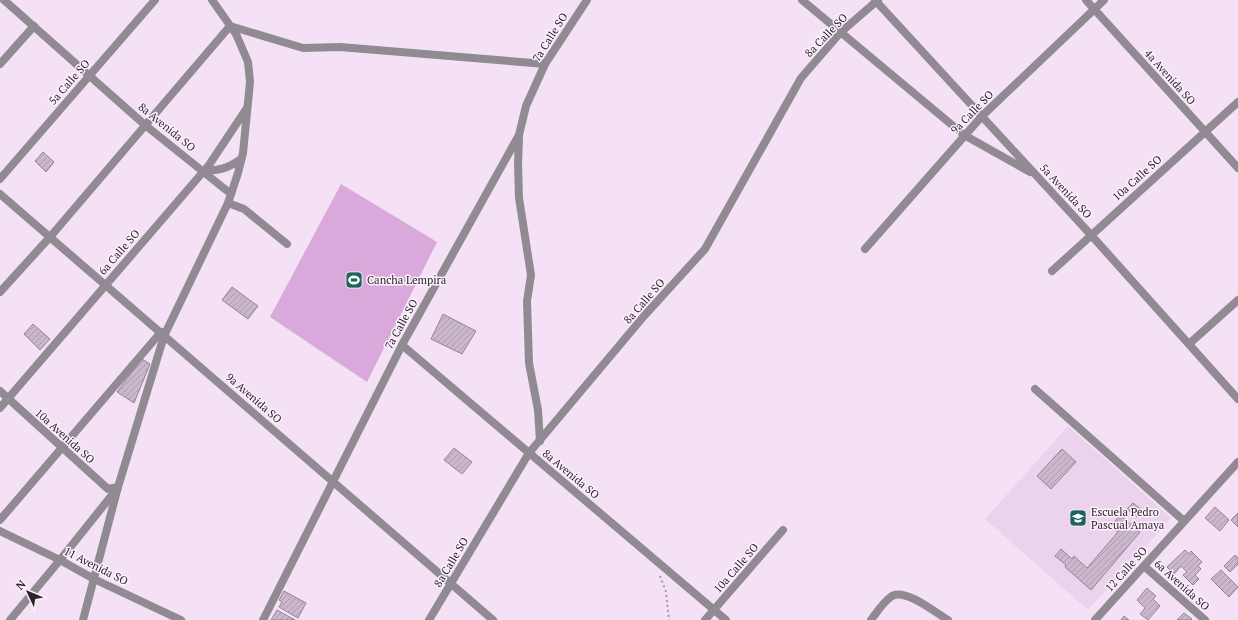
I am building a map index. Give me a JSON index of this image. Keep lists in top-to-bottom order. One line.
{"streets":{"street":["8a Calle SO","7a Calle SO","4a Avenida SO","5a Calle SO","9a Calle SO","8a Avenida SO","10a Calle SO","5a Avenida SO","6a Calle SO","9a Avenida SO","10a Avenida SO","11 Avenida SO","12 Calle SO","6a Avenida SO"]},"crossings":[["8a Calle SO","8a Avenida SO"],["8a Calle SO","5a Avenida SO"],["8a Calle SO","9a Avenida SO"],["7a Calle SO","8a Avenida SO"],["7a Calle SO","9a Avenida SO"],["4a Avenida SO","9a Calle SO"],["4a Avenida SO","10a Calle SO"],["5a Calle SO","8a Avenida SO"],["9a Calle SO","5a Avenida SO"],["8a Avenida SO","10a Calle SO"],["8a Avenida SO","6a Calle SO"],["10a Calle SO","5a Avenida SO"],["6a Calle SO","9a Avenida SO"],["6a Calle SO","10a Avenida SO"],["12 Calle SO","6a Avenida SO"]],"places":{"sports":["Cancha Lempira"],"school or university":["Escuela Pedro Pascual Amaya"]},"north":"top left"}
